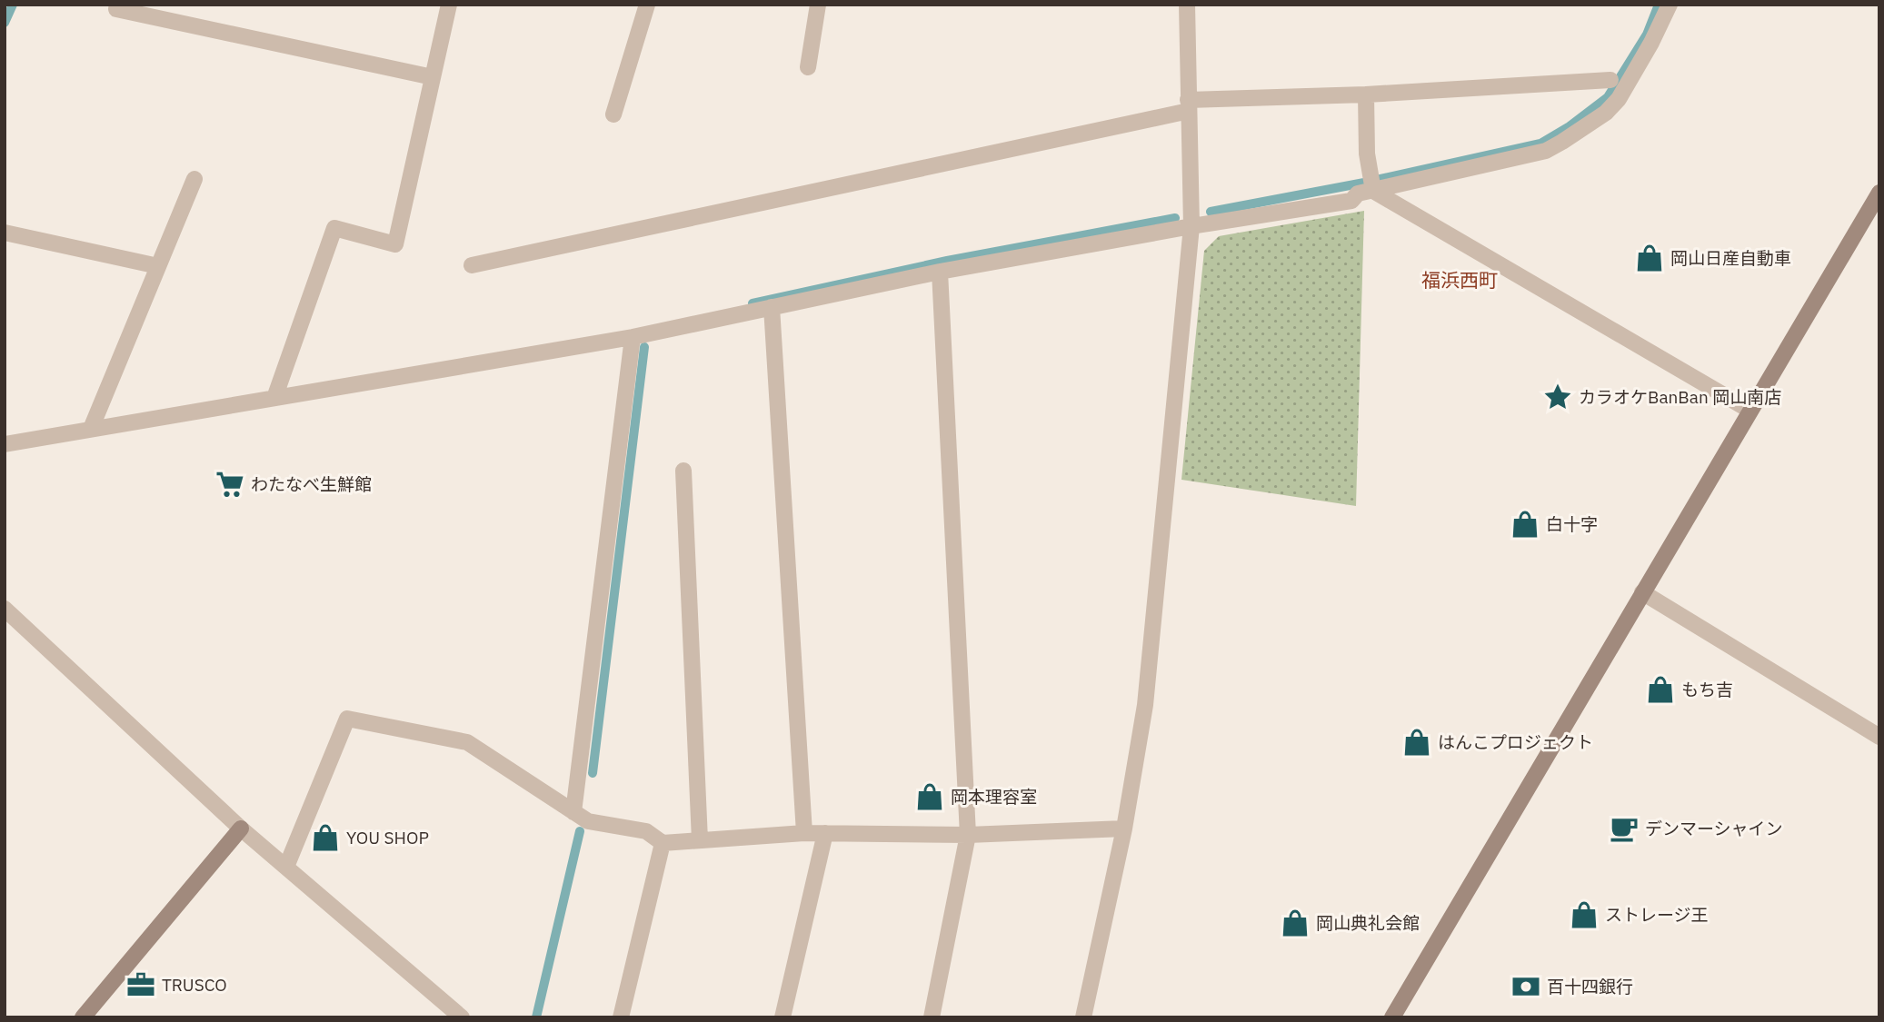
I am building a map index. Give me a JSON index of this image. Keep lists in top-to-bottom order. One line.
{"districts":["福浜西町"],"places":{"shop":["岡山日産自動車","白十字","もち吉","はんこプロジェクト","岡本理容室","YOU SHOP","ストレージ王","岡山典礼会館"],"place":["カラオケBanBan 岡山南店"],"supermarket":["わたなべ生鮮館"],"cafe":["デンマーシャイン"],"office":["TRUSCO"],"bank":["百十四銀行"]}}
